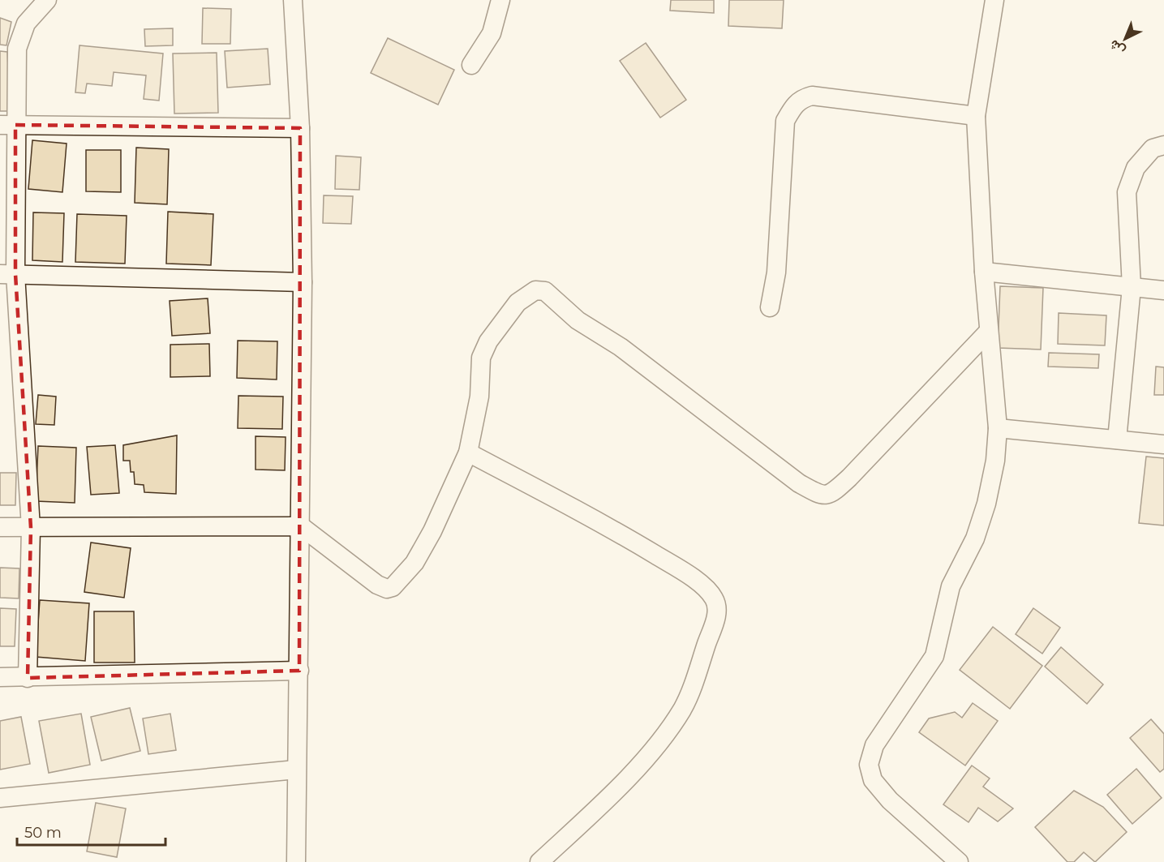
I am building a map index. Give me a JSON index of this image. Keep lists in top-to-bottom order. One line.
{"scale_bar":"50 m","north":"bottom left"}
